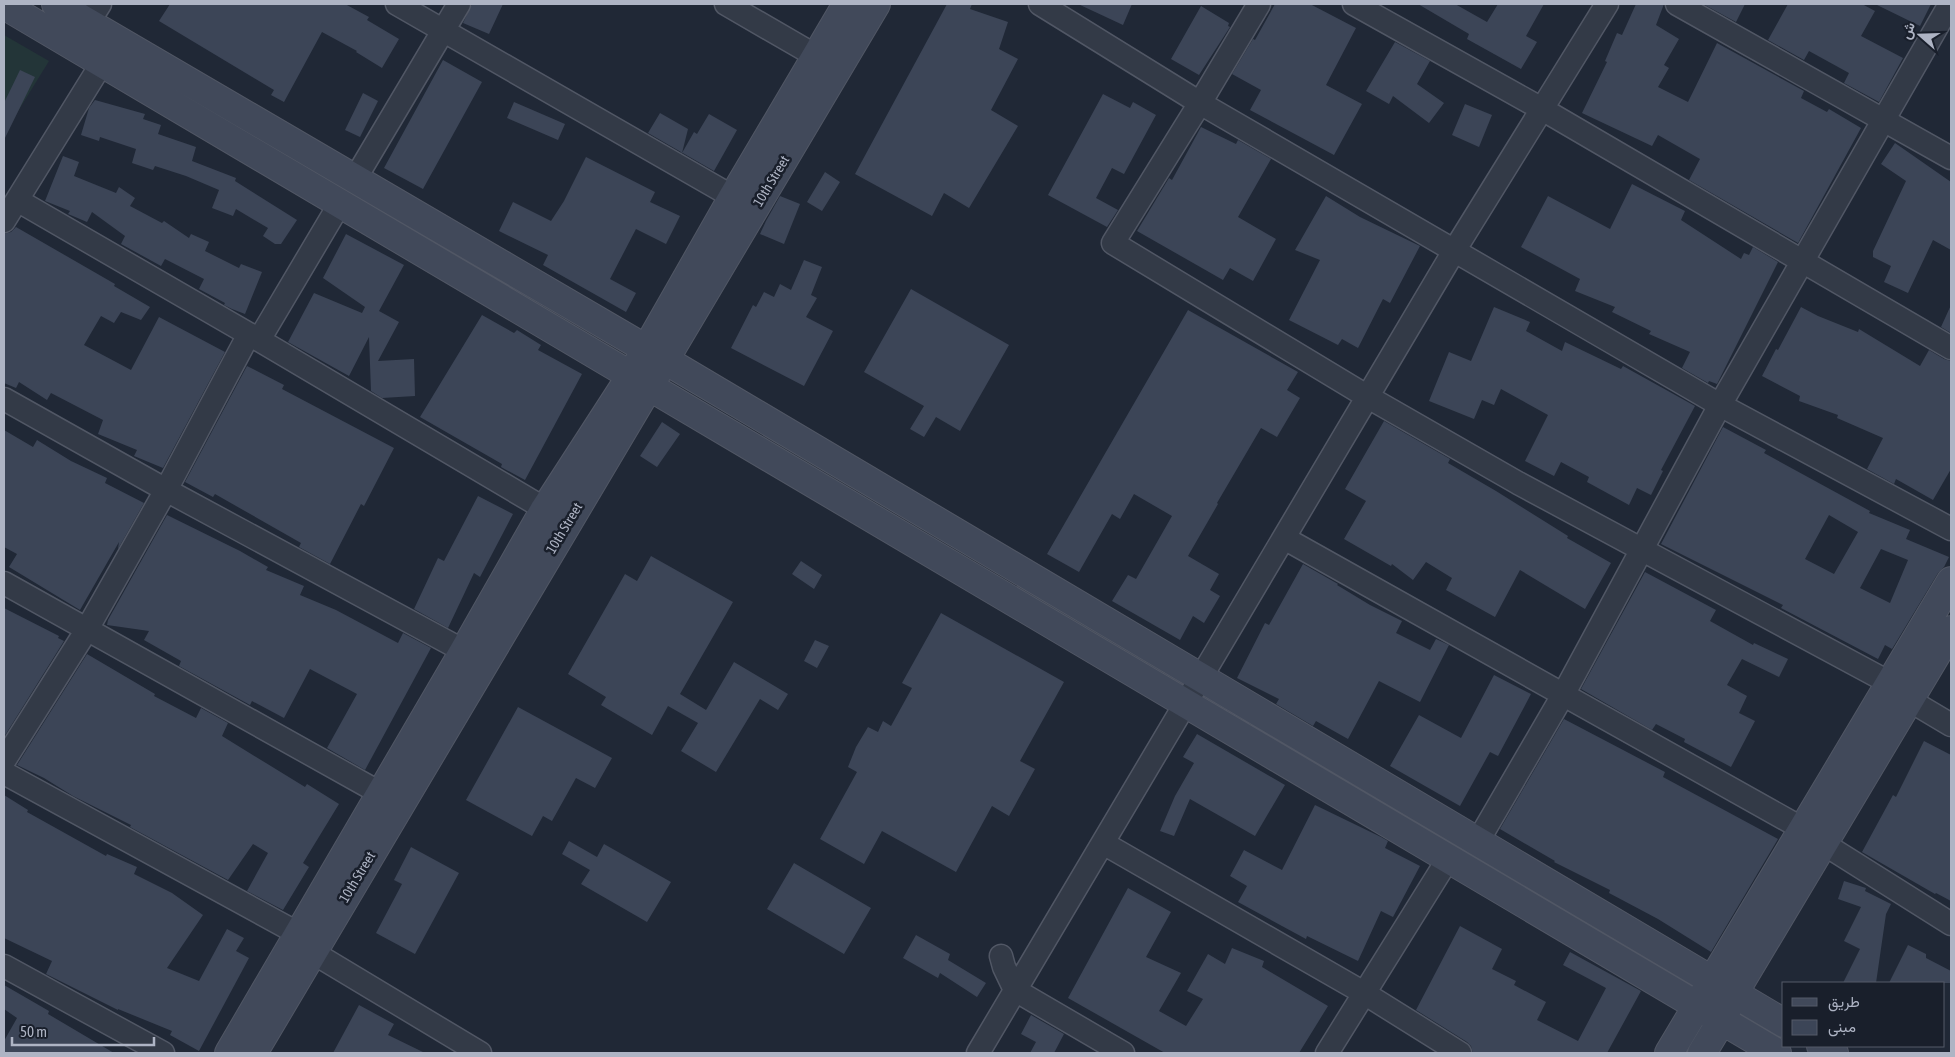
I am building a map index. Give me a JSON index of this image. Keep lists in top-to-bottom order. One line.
{"streets":{"street":["10th Street"]},"legend":["طريق","مبنى"],"scale_bar":"50 m","north":"left"}
